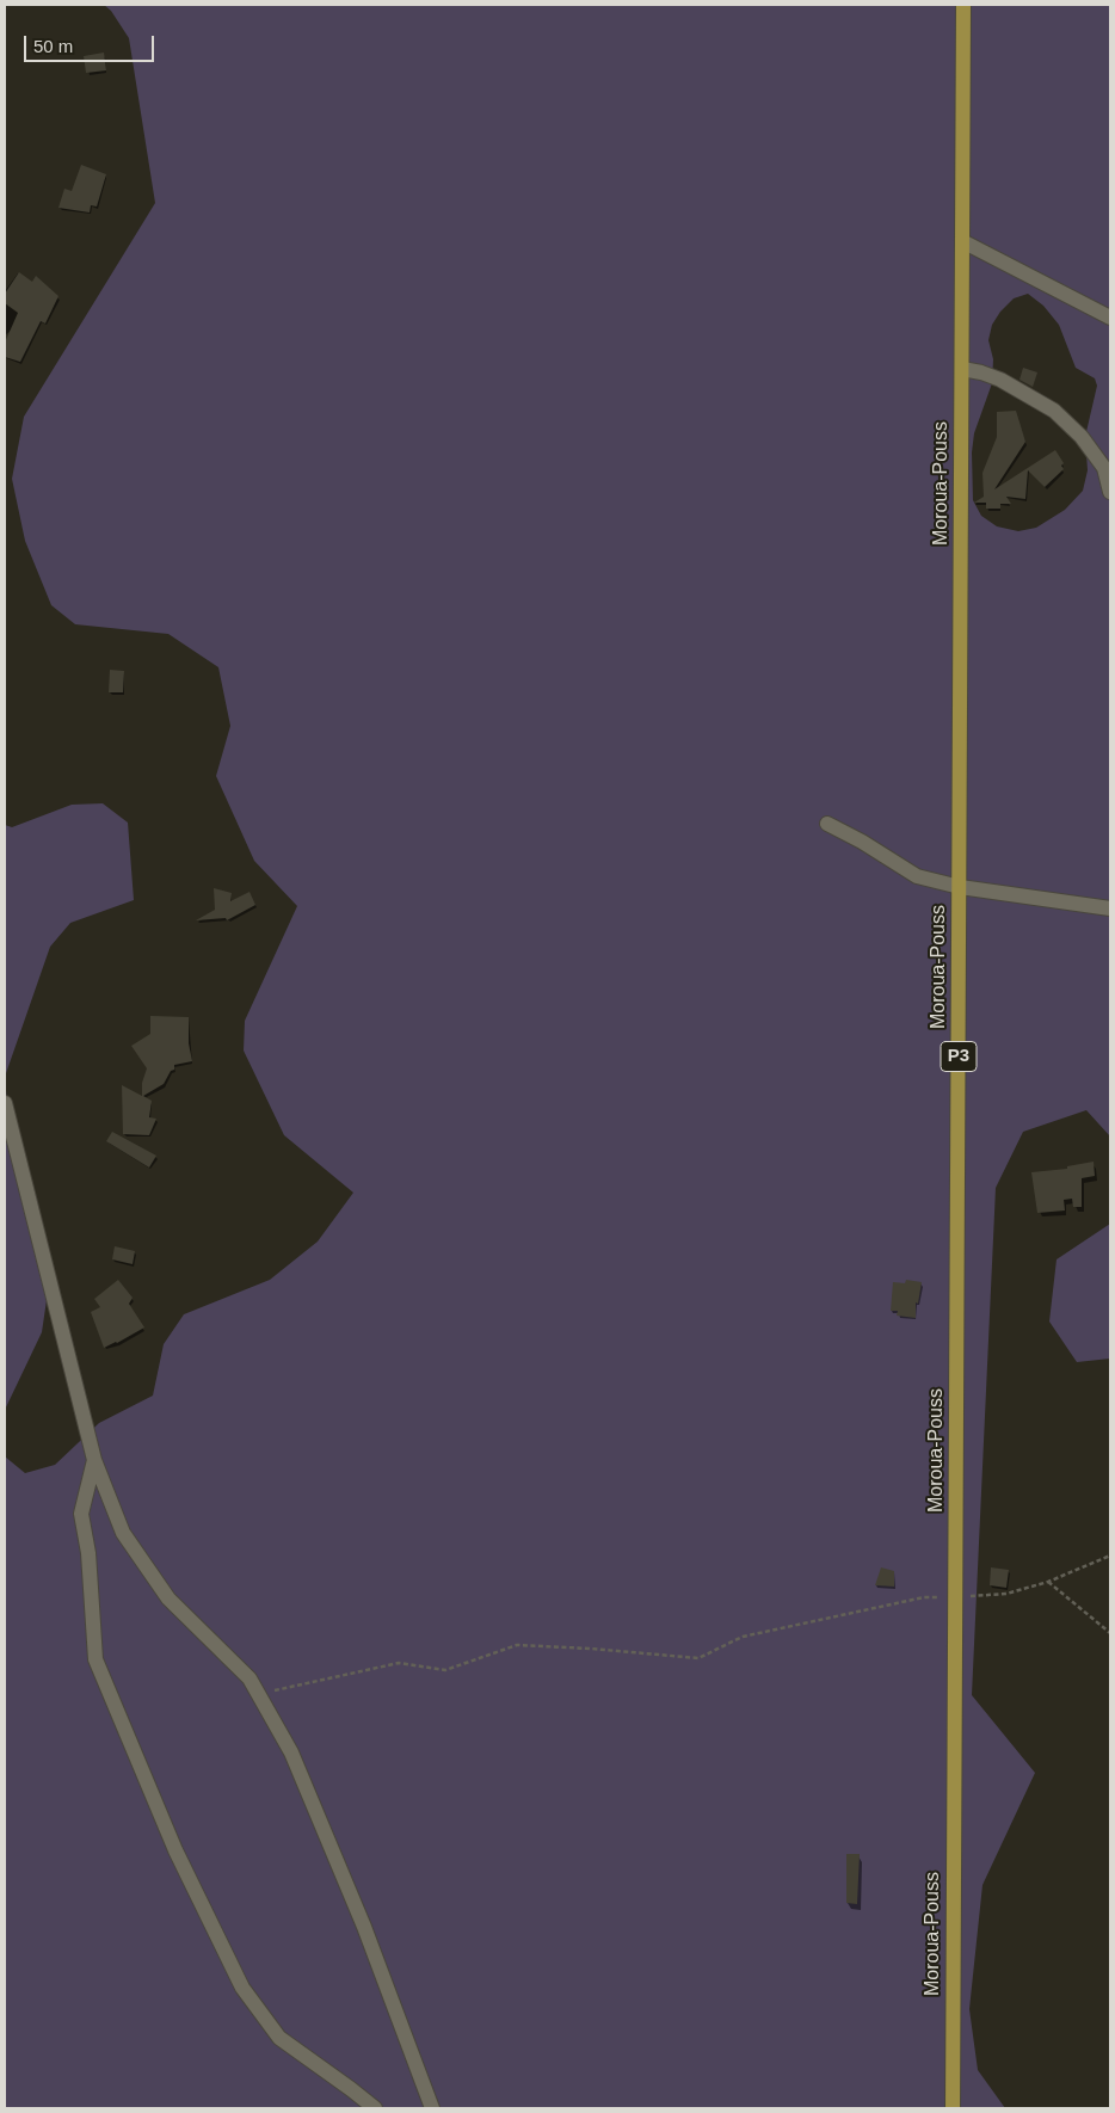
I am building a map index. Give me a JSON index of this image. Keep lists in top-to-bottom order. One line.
{"streets":{"main road":["Moroua-Pouss","P3"]},"scale_bar":"50 m"}
